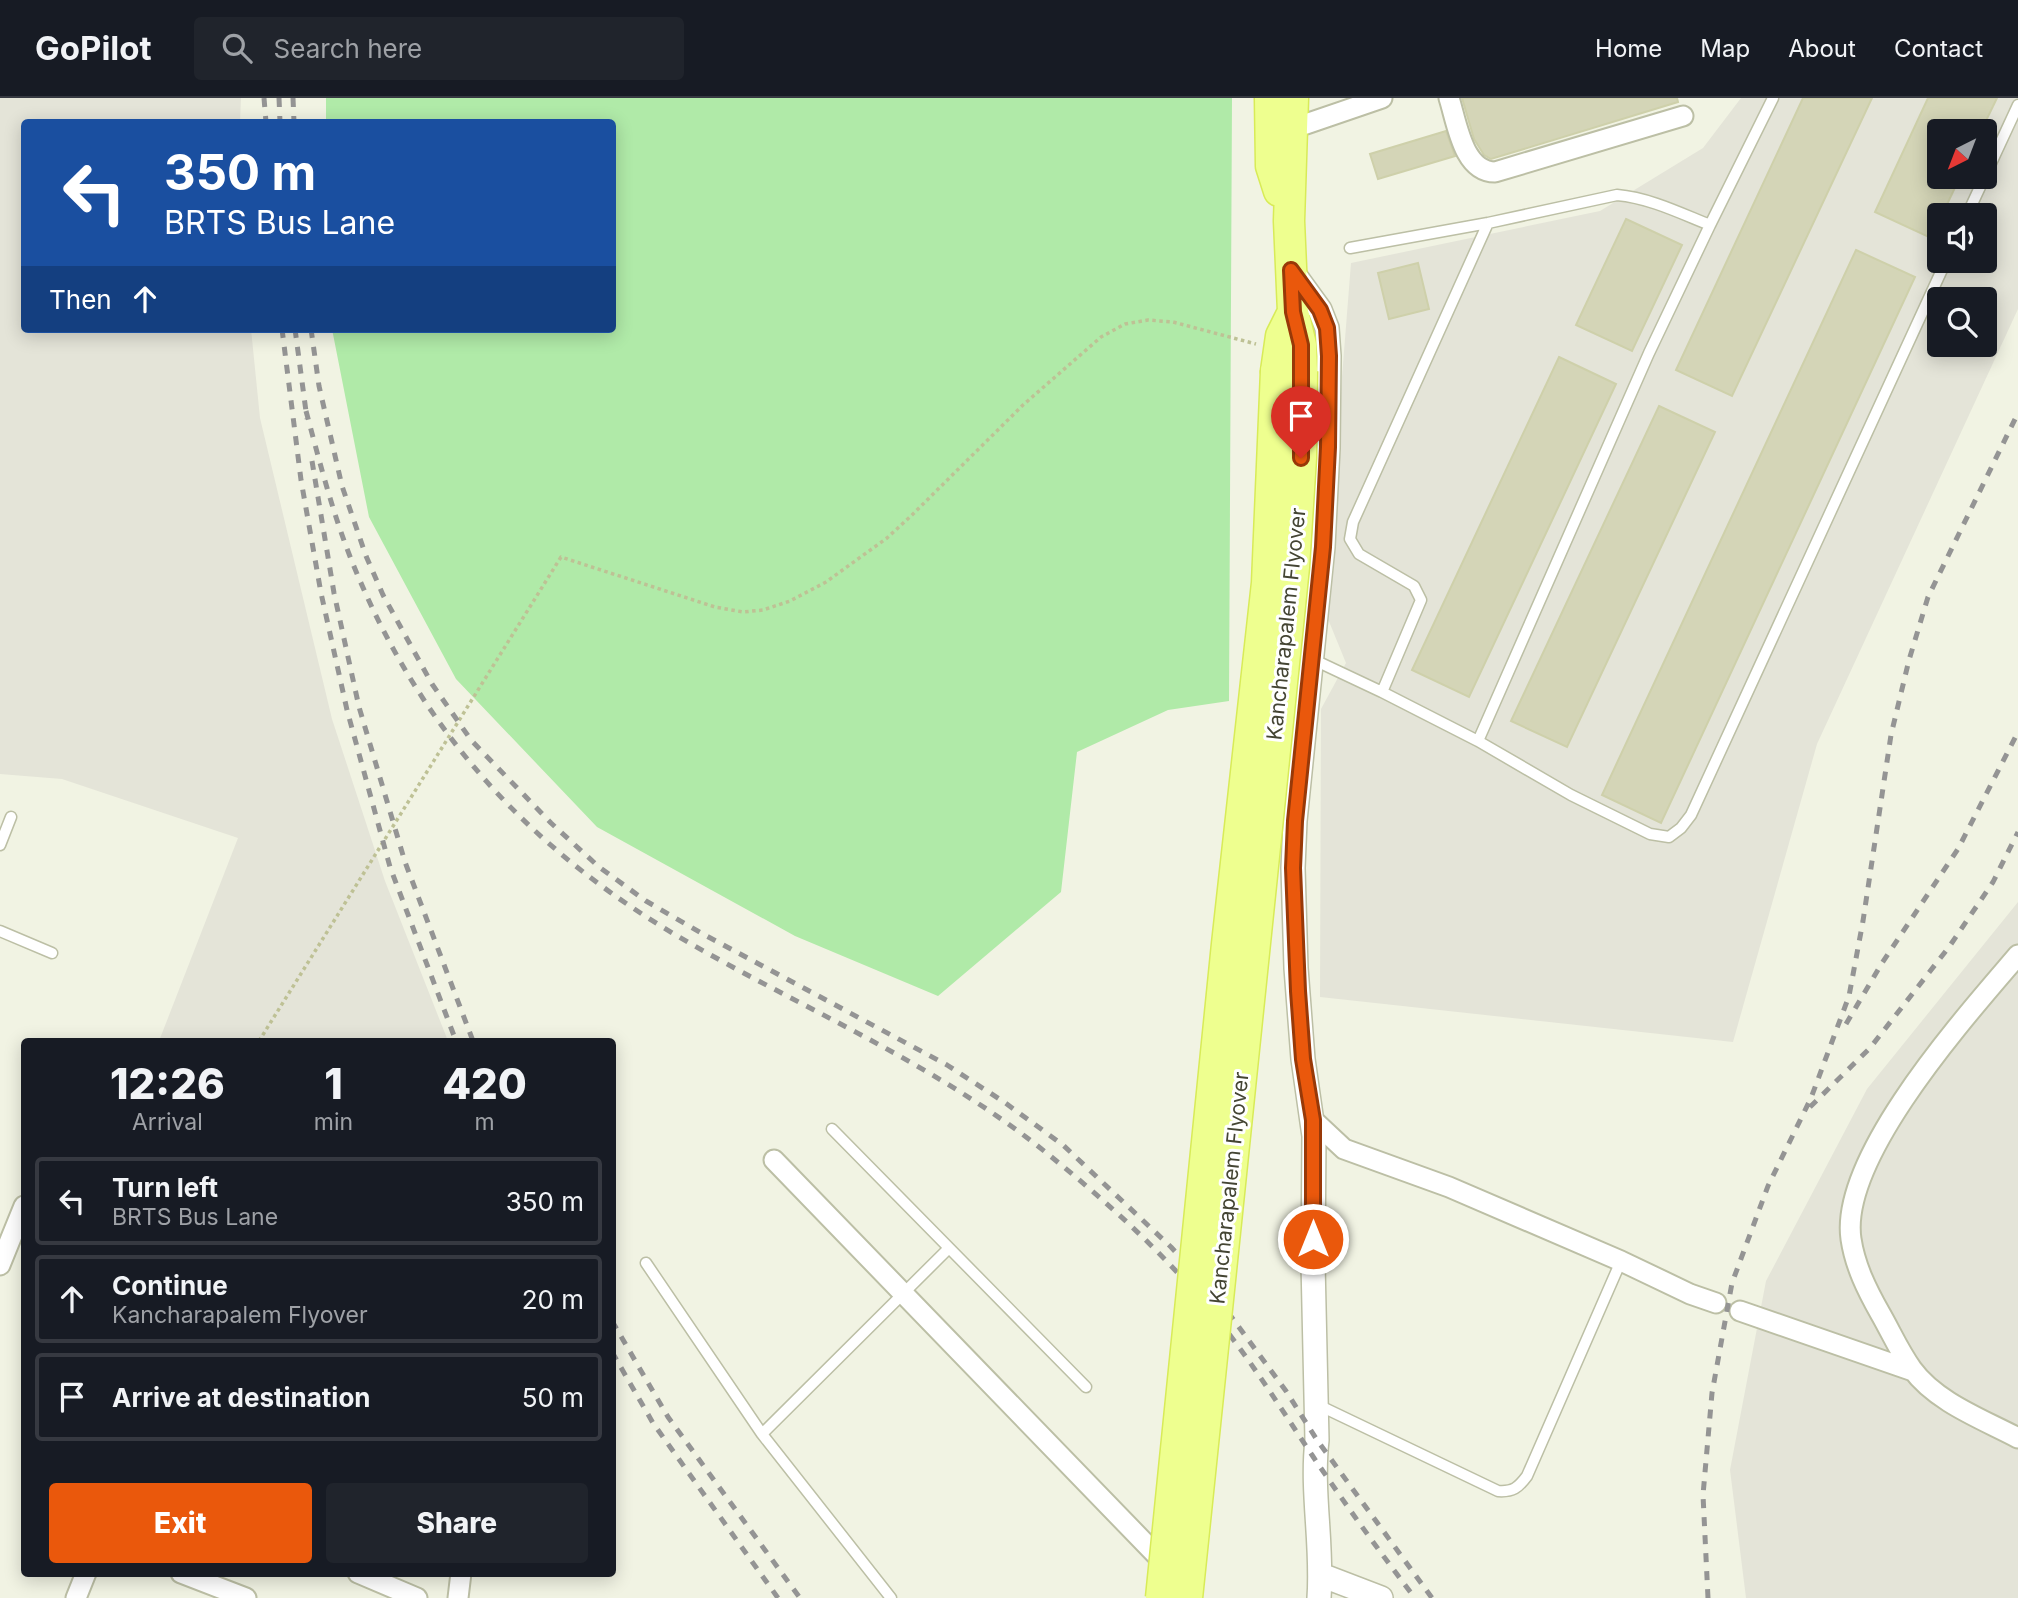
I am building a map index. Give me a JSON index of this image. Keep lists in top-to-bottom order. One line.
{"streets":{"main road":["Kancharapalem Flyover"]},"north":"bottom left","page":{"header":"GoPilot","search":"Search here","nav":["Home","Map","About","Contact"],"turn":["350 m","BRTS Bus Lane"],"then":"Then","eta":["12:26","Arrival","1","min","420","m"],"list":[{"name":"Turn left","note":"BRTS Bus Lane","value":"350 m"},{"name":"Continue","note":"Kancharapalem Flyover","value":"20 m"},{"name":"Arrive at destination","value":"50 m"}],"buttons":["Exit","Share"]}}
